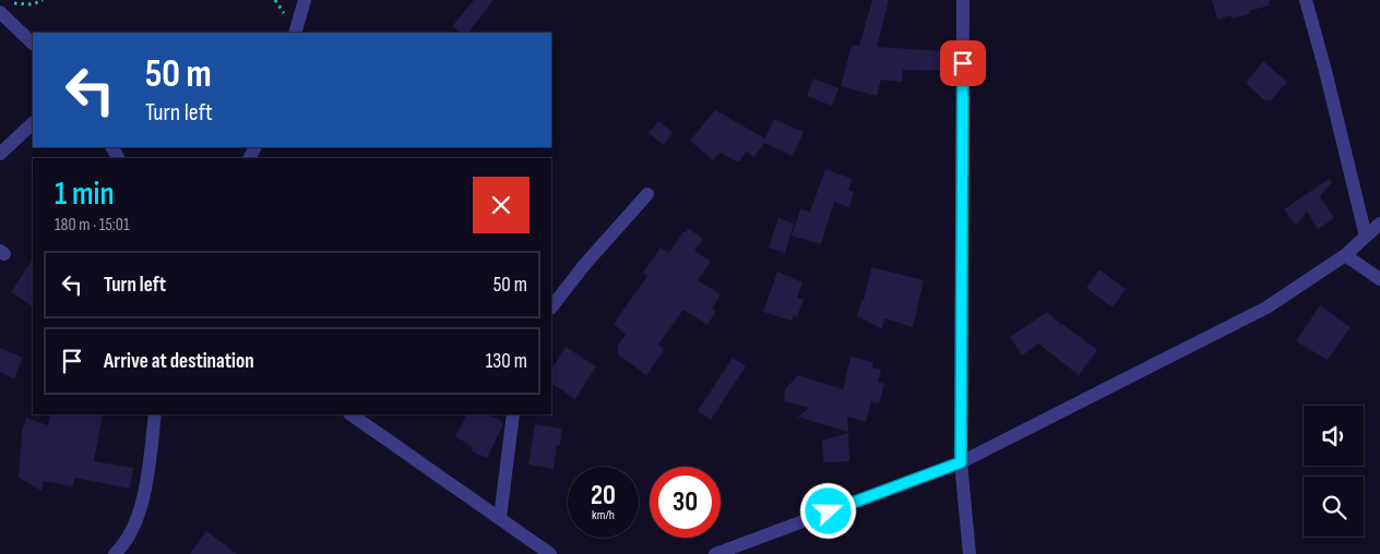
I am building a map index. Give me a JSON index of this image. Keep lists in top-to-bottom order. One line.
{"page":{"turn":["50 m","Turn left"],"heading":["1 min","180 m · 15:01"],"list":[{"name":"Turn left","value":"50 m"},{"name":"Arrive at destination","value":"130 m"}],"speed":"20 km/h","limit":"30"}}
